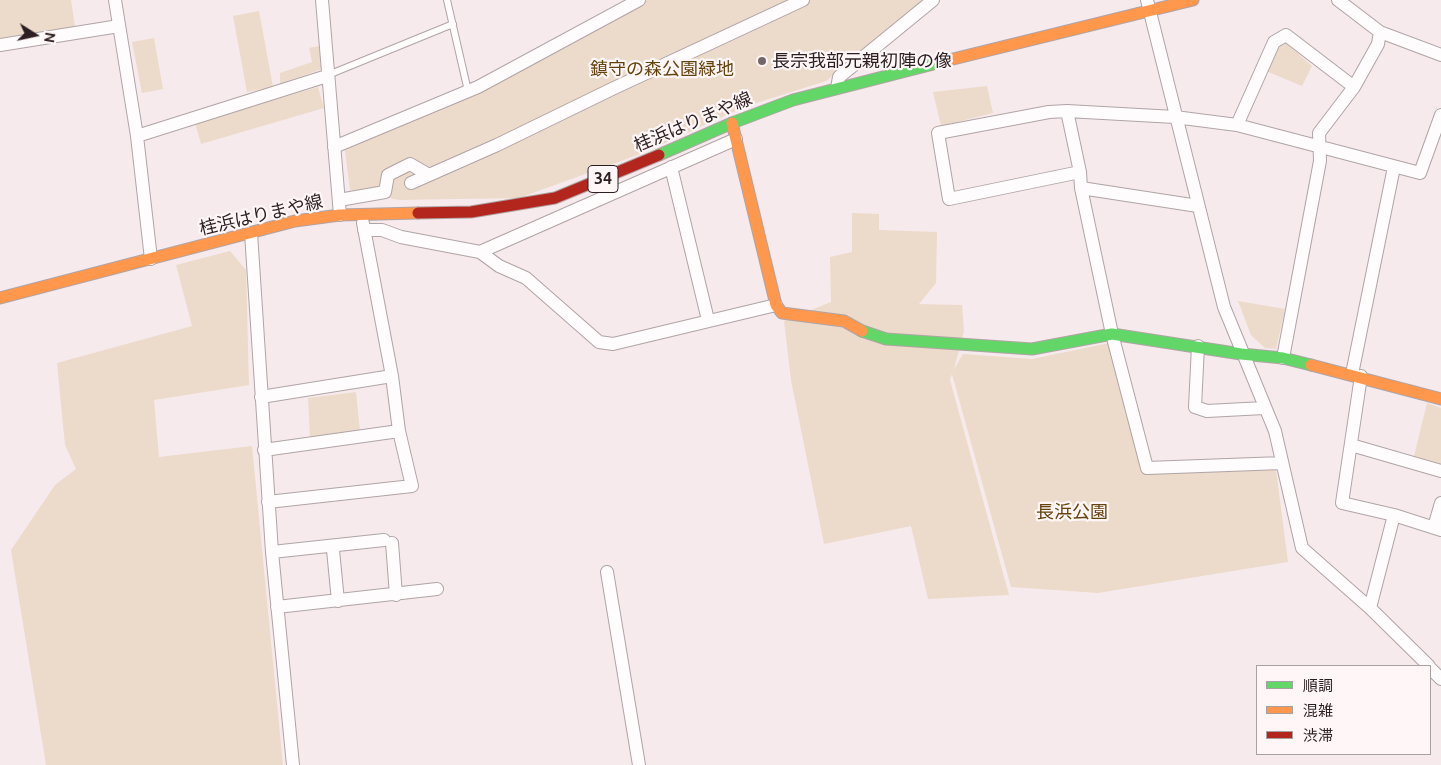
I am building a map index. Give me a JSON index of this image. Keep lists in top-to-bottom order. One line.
{"streets":{"main road":["桂浜はりまや線","34"]},"parks":["鎮守の森公園緑地","長浜公園"],"places":["長宗我部元親初陣の像"],"legend":["順調","混雑","渋滞"],"north":"right"}
